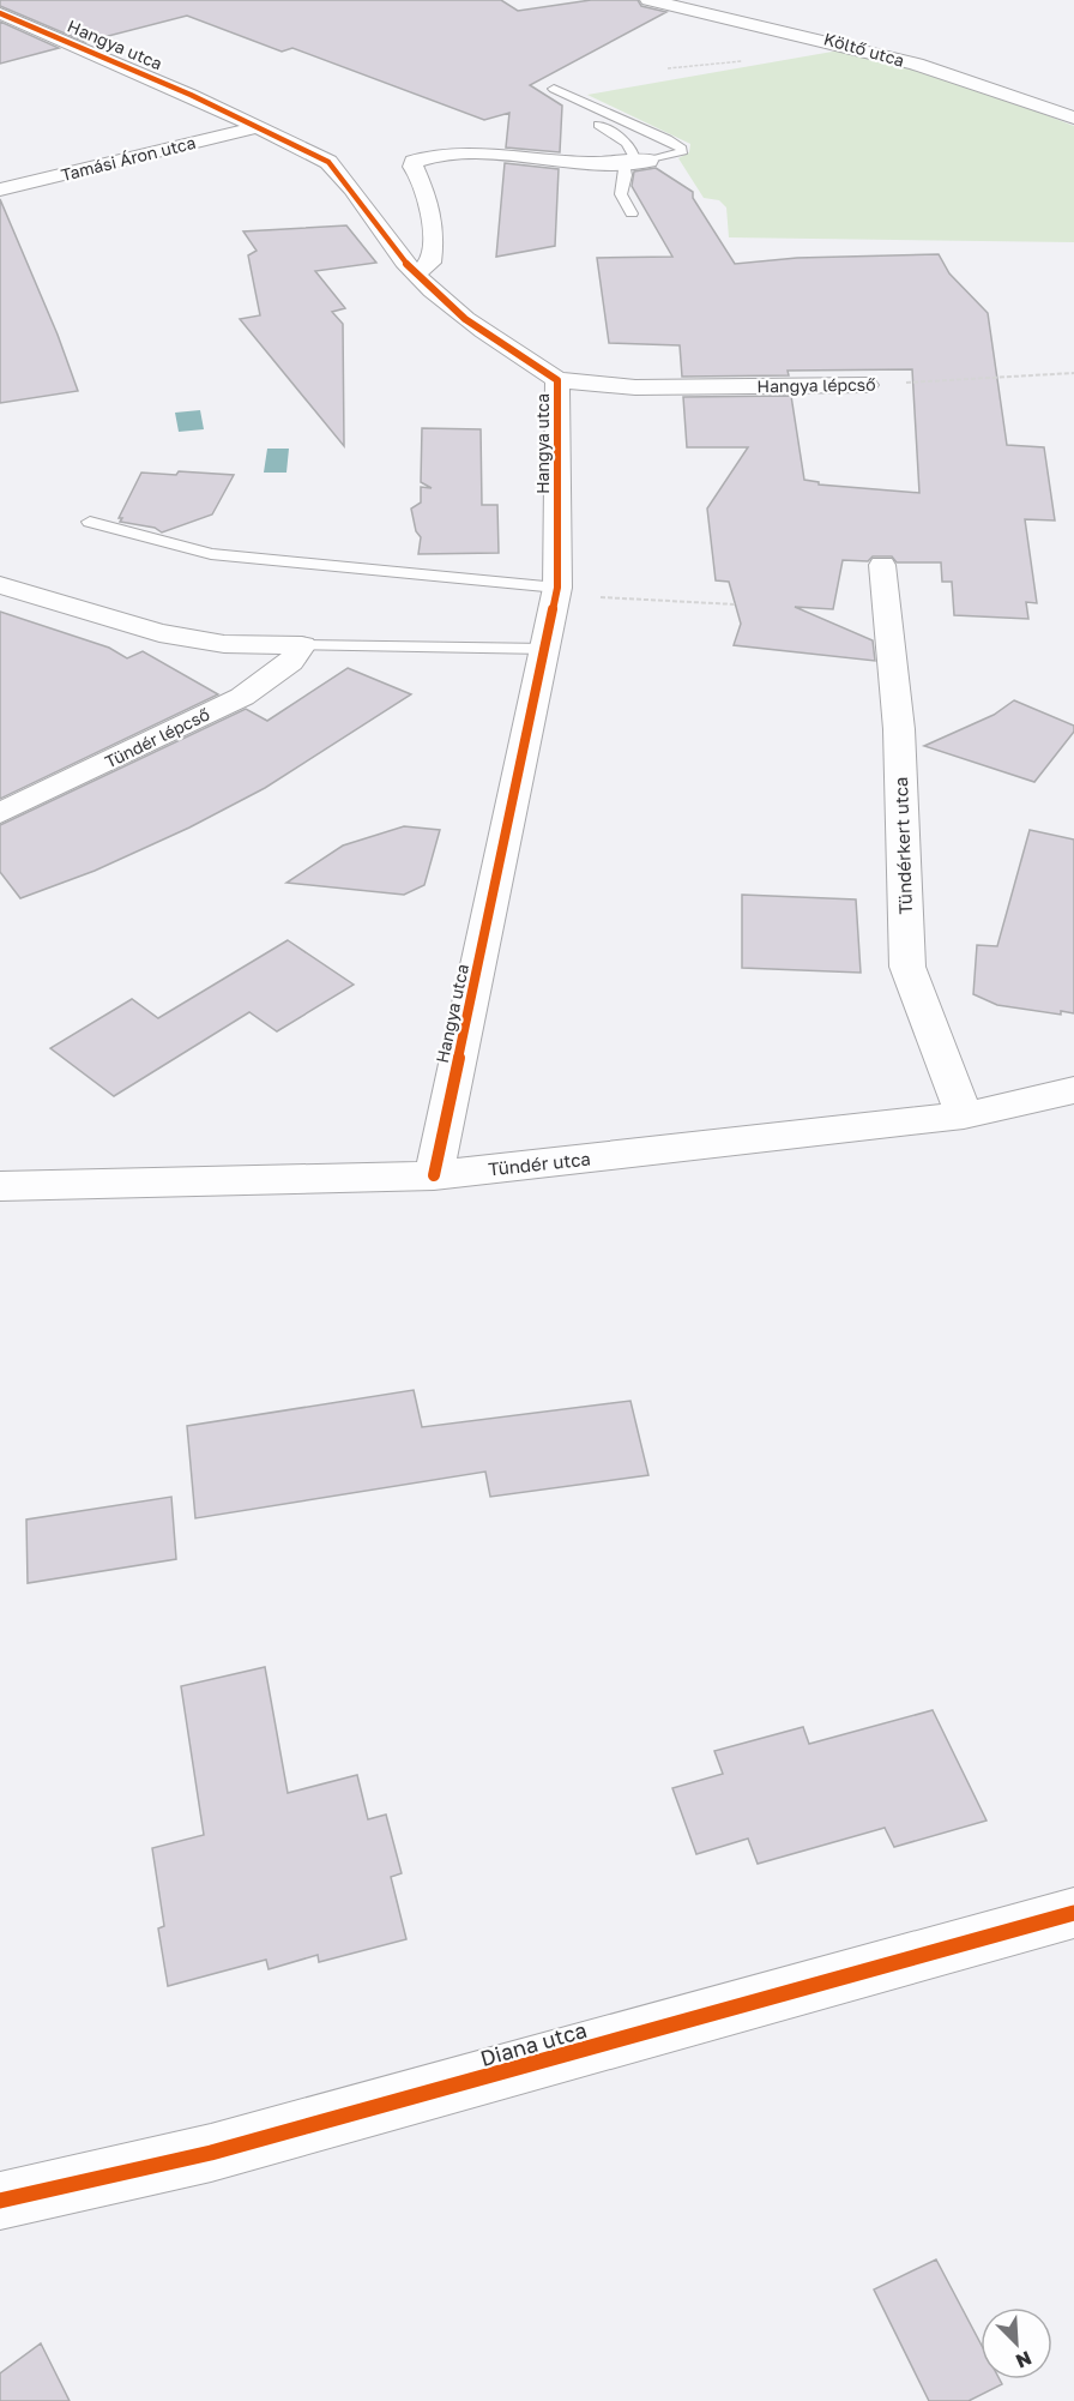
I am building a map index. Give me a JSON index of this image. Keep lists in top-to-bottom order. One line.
{"streets":{"street":["Hangya utca","Költő utca","Tamási Áron utca","Hangya lépcső","Tündér lépcső","Tündérkert utca","Tündér utca","Diana utca"]},"crossings":[["Hangya utca","Tamási Áron utca"],["Hangya utca","Hangya lépcső"],["Hangya utca","Tündér utca"],["Tündérkert utca","Tündér utca"]],"north":"bottom right"}
